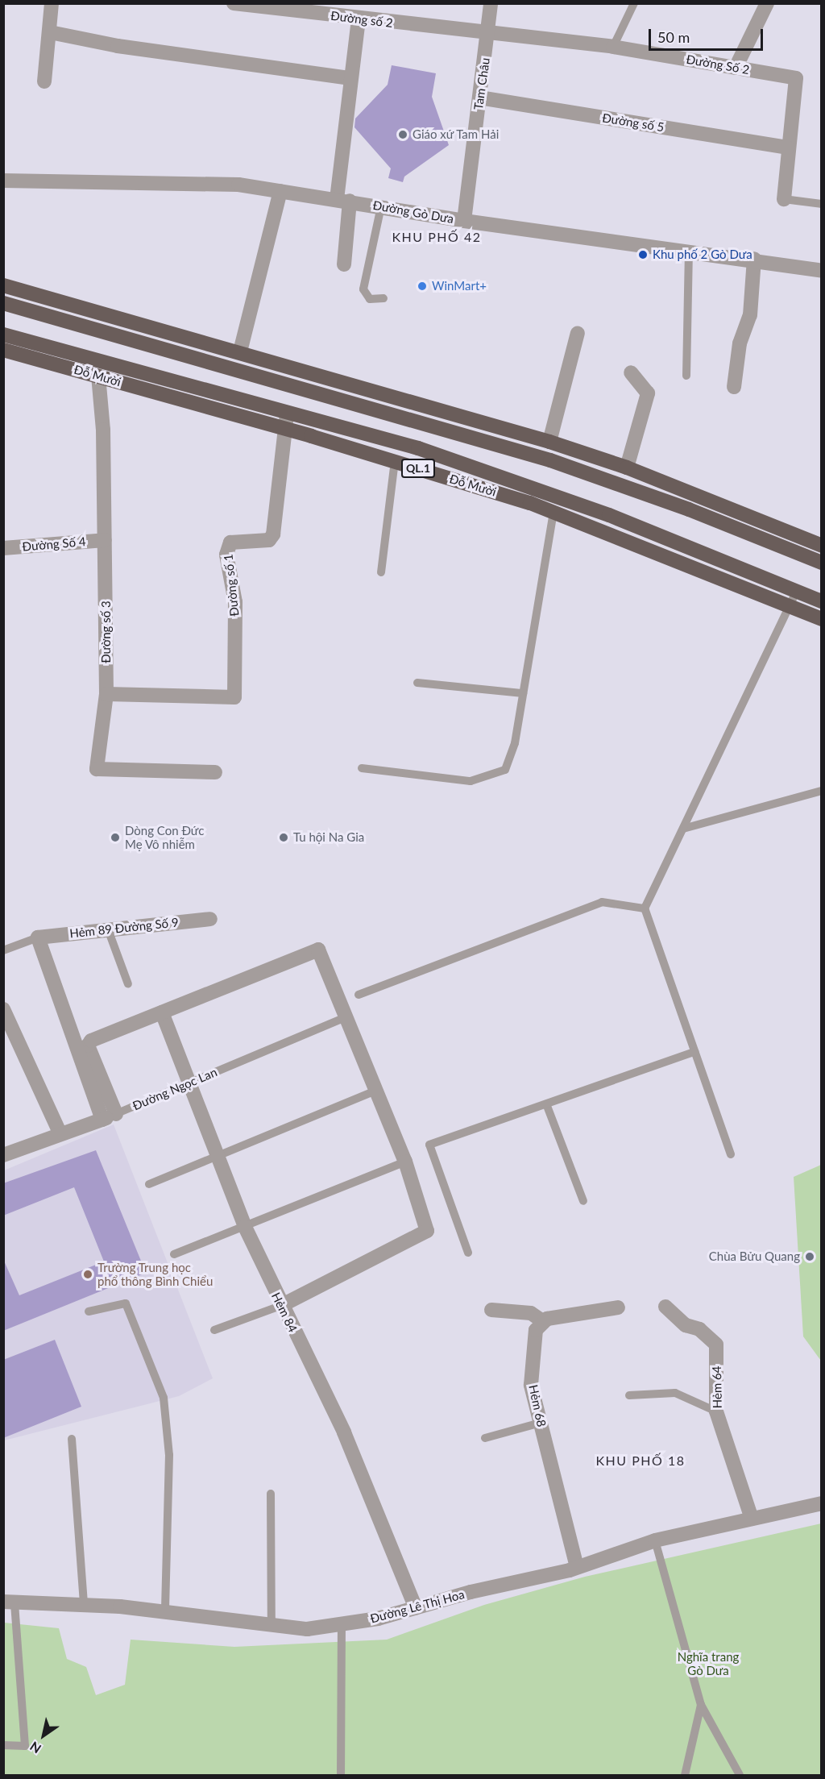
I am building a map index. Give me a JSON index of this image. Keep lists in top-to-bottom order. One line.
{"streets":{"highway":["Đỗ Mười","QL.1"],"street":["Đường số 2","Đường Số 2","Tam Châu","Đường số 5","Đường Gò Dưa","Đường Số 4","Đường số 1","Đường số 3","Hẻm 89 Đường Số 9","Đường Ngọc Lan","Hẻm 84","Hẻm 64","Hẻm 68","Đường Lê Thị Hoa"]},"crossings":[["Đường số 2","Đường Số 2"],["Đường số 2","Tam Châu"],["Đường Số 2","Tam Châu"],["Đường Số 2","Đường số 5"],["Tam Châu","Đường số 5"],["Tam Châu","Đường Gò Dưa"],["Đỗ Mười","Đường số 1"],["Đỗ Mười","Đường số 3"],["Đường Số 4","Đường số 3"],["Đường số 1","Đường số 3"],["Đường Ngọc Lan","Hẻm 84"],["Hẻm 84","Đường Lê Thị Hoa"],["Hẻm 64","Đường Lê Thị Hoa"],["Hẻm 68","Đường Lê Thị Hoa"]],"districts":["KHU PHỐ 42","KHU PHỐ 18"],"parks":["Nghĩa trang Gò Dưa"],"places":["Giáo xứ Tam Hải","Khu phố 2 Gò Dưa","WinMart+","Dòng Con Đức Mẹ Vô nhiễm","Tu hội Na Gia","Chùa Bửu Quang","Trường Trung học phổ thông Bình Chiểu"],"scale_bar":"50 m","north":"bottom left"}
